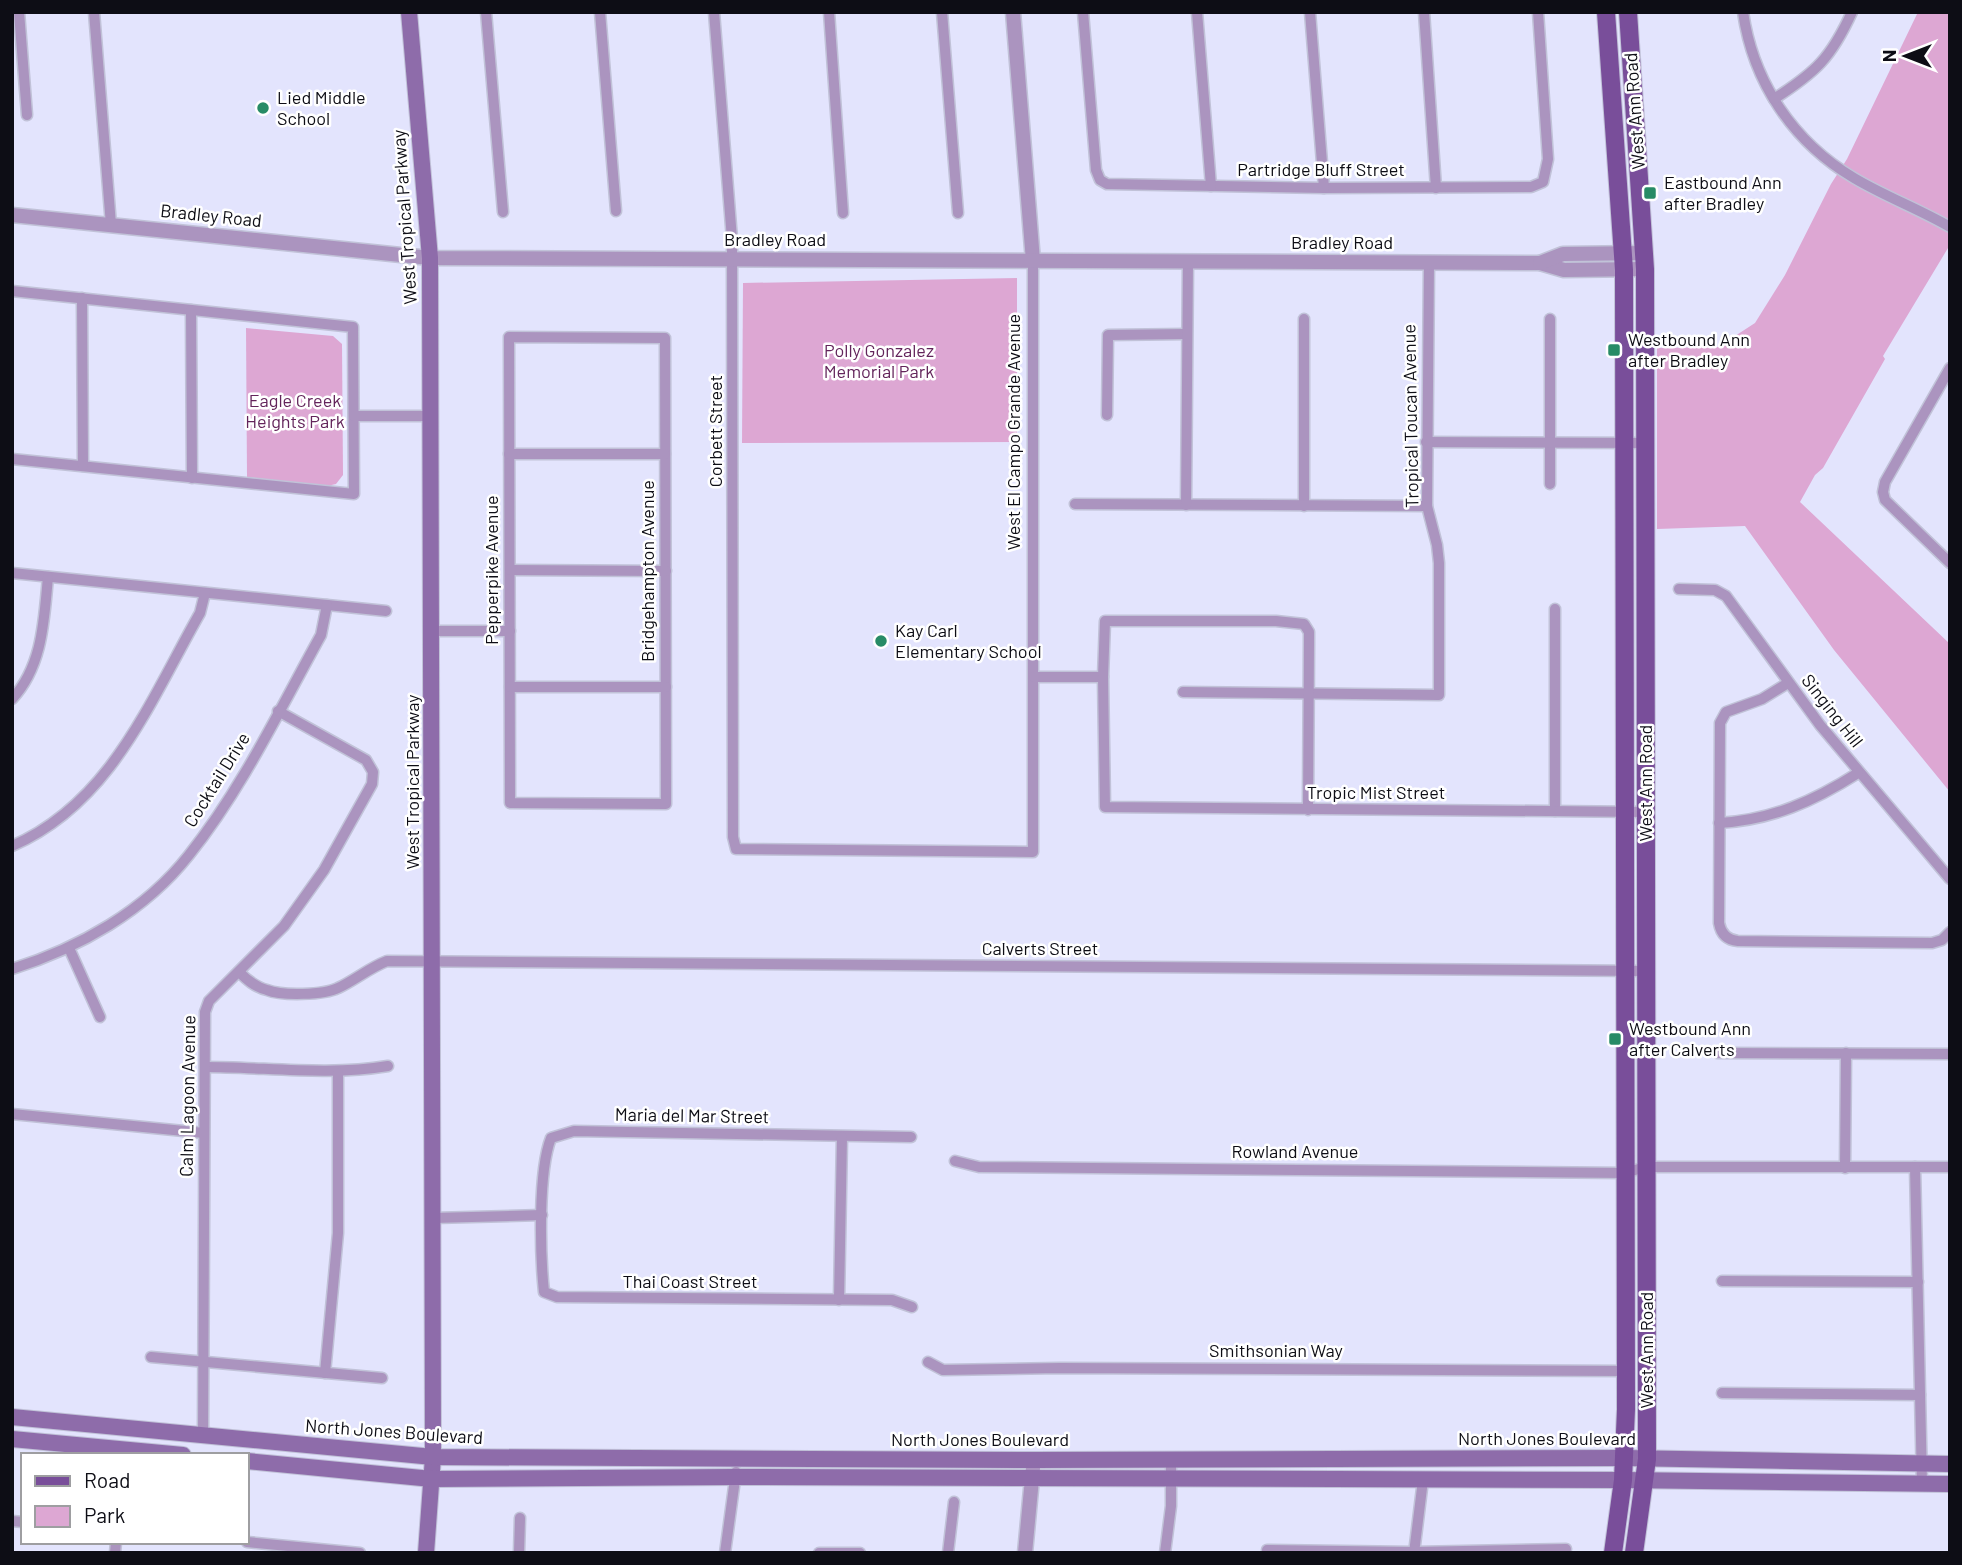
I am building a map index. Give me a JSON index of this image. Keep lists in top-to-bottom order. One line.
{"streets":{"main road":["West Ann Road","West Tropical Parkway","North Jones Boulevard"],"street":["Partridge Bluff Street","Bradley Road","Tropical Toucan Avenue","Corbett Street","West El Campo Grande Avenue","Pepperpike Avenue","Bridgehampton Avenue","Singing Hill","Cocktail Drive","Tropic Mist Street","Calverts Street","Calm Lagoon Avenue","Maria del Mar Street","Rowland Avenue","Thai Coast Street","Smithsonian Way"]},"crossings":[["West Ann Road","Bradley Road"],["West Ann Road","Tropic Mist Street"],["West Ann Road","Calverts Street"],["West Ann Road","Rowland Avenue"],["West Ann Road","Smithsonian Way"],["West Ann Road","North Jones Boulevard"],["Bradley Road","West Tropical Parkway"],["Bradley Road","Tropical Toucan Avenue"],["Bradley Road","Corbett Street"],["Bradley Road","West El Campo Grande Avenue"],["West Tropical Parkway","Calverts Street"],["West Tropical Parkway","North Jones Boulevard"],["Corbett Street","West El Campo Grande Avenue"],["Pepperpike Avenue","Bridgehampton Avenue"],["Cocktail Drive","Calm Lagoon Avenue"],["Calverts Street","Calm Lagoon Avenue"],["Calm Lagoon Avenue","North Jones Boulevard"],["Maria del Mar Street","Thai Coast Street"]],"parks":["Polly Gonzalez Memorial Park","Eagle Creek Heights Park"],"places":{"other":["Lied Middle School","Kay Carl Elementary School"],"transit":["Eastbound Ann after Bradley","Westbound Ann after Bradley","Westbound Ann after Calverts"]},"legend":["Road","Park"],"north":"left"}
